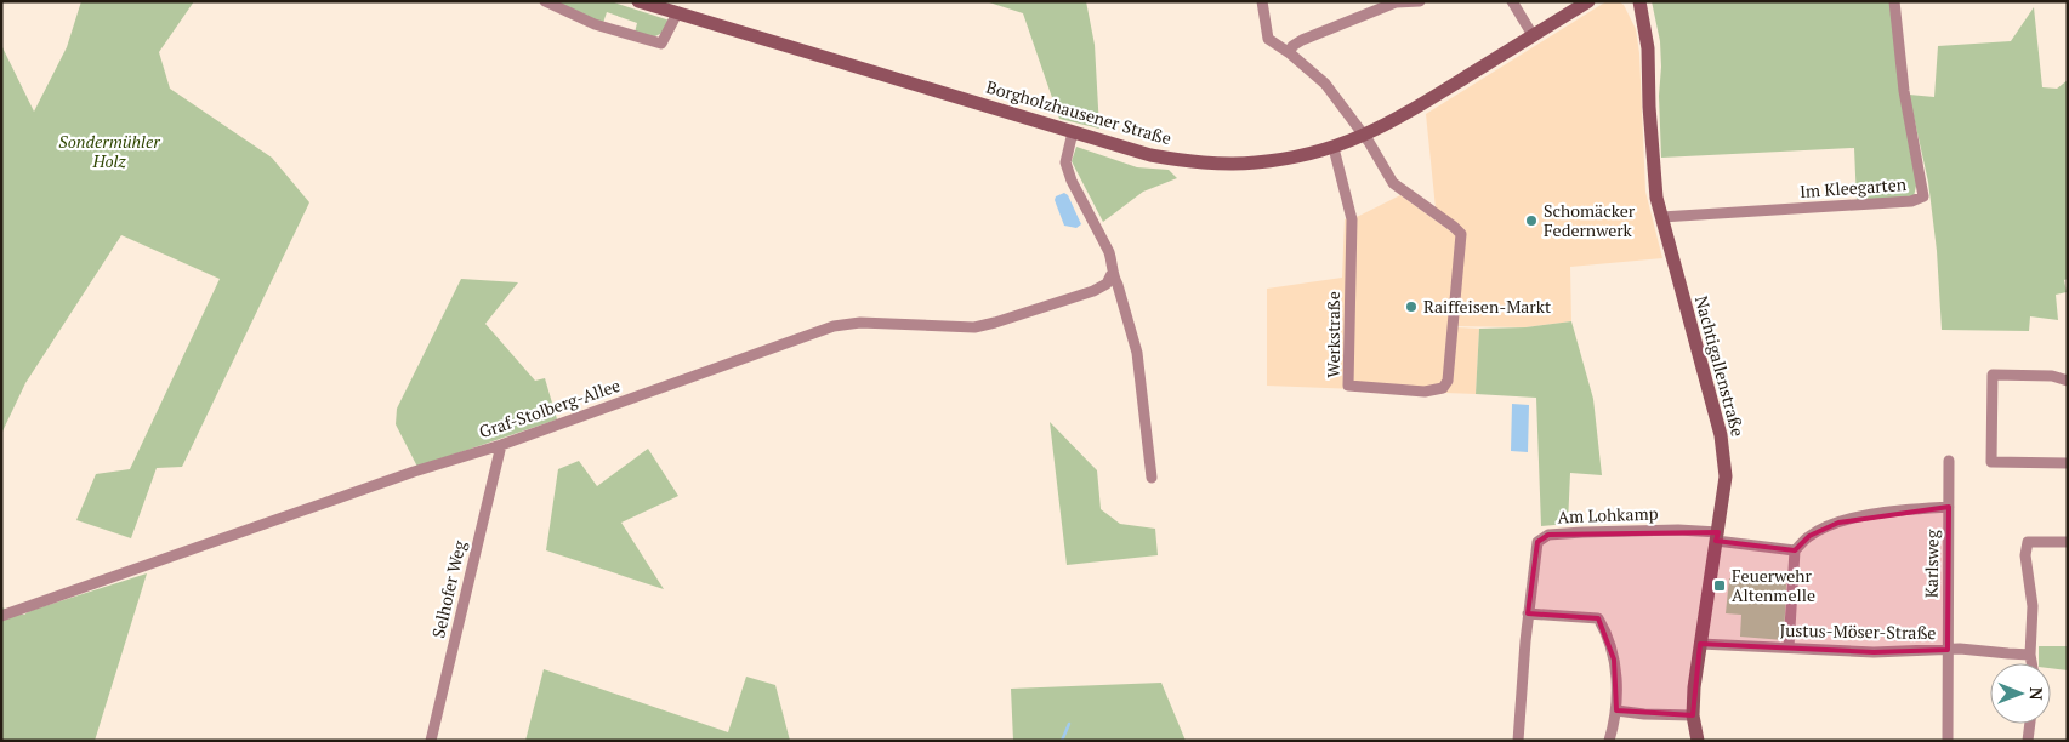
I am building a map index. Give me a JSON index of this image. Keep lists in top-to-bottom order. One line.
{"streets":{"main road":["Borgholzhausener Straße","Nachtigallenstraße"],"street":["Im Kleegarten","Werkstraße","Graf-Stolberg-Allee","Am Lohkamp","Karlsweg","Selhofer Weg","Justus-Möser-Straße"]},"crossings":[["Borgholzhausener Straße","Werkstraße"],["Im Kleegarten","Nachtigallenstraße"],["Nachtigallenstraße","Am Lohkamp"],["Nachtigallenstraße","Justus-Möser-Straße"],["Graf-Stolberg-Allee","Selhofer Weg"],["Karlsweg","Justus-Möser-Straße"]],"parks":["Sondermühler Holz"],"places":{"other":["Schomäcker Federnwerk","Raiffeisen-Markt"],"transit":["Feuerwehr Altenmelle"]},"north":"right"}
